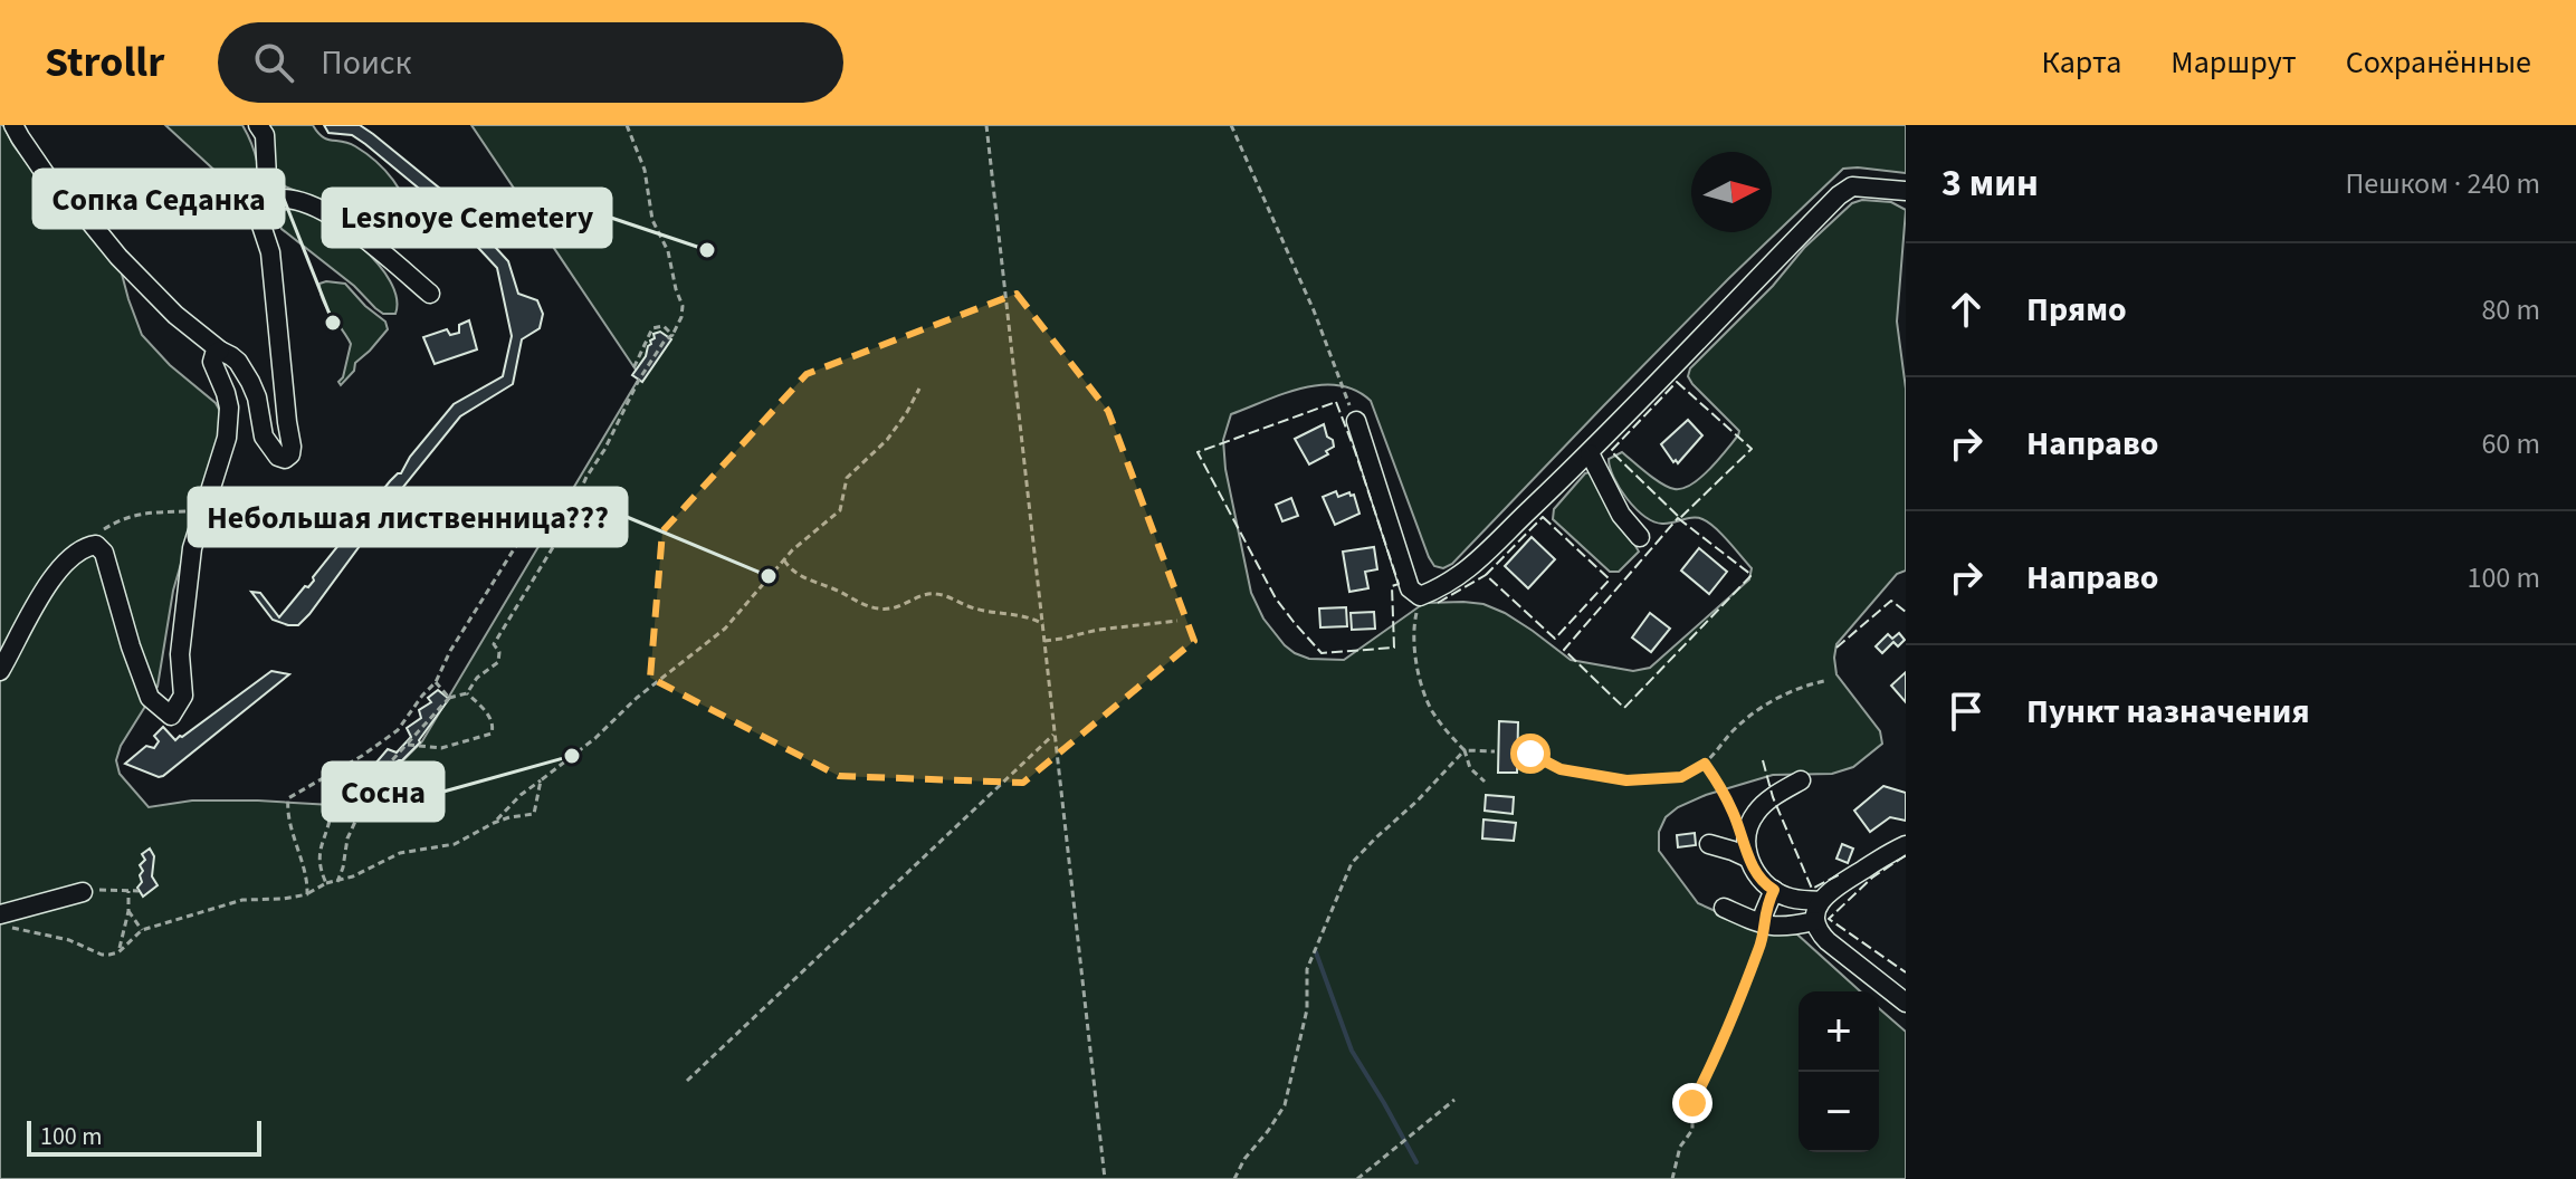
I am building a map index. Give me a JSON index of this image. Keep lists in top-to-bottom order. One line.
{"places":["Lesnoye Cemetery","Сопка Седанка","Небольшая лиственница???","Сосна"],"scale_bar":"100 m","north":"right","page":{"header":"Strollr","search":"Поиск","nav":["Карта","Маршрут","Сохранённые"],"heading":["3 мин","Пешком · 240 m"],"list":[["Прямо","80 m"],["Направо","60 m"],["Направо","100 m"],"Пункт назначения"],"map_buttons":["+","−"],"scale":"100 m"}}
